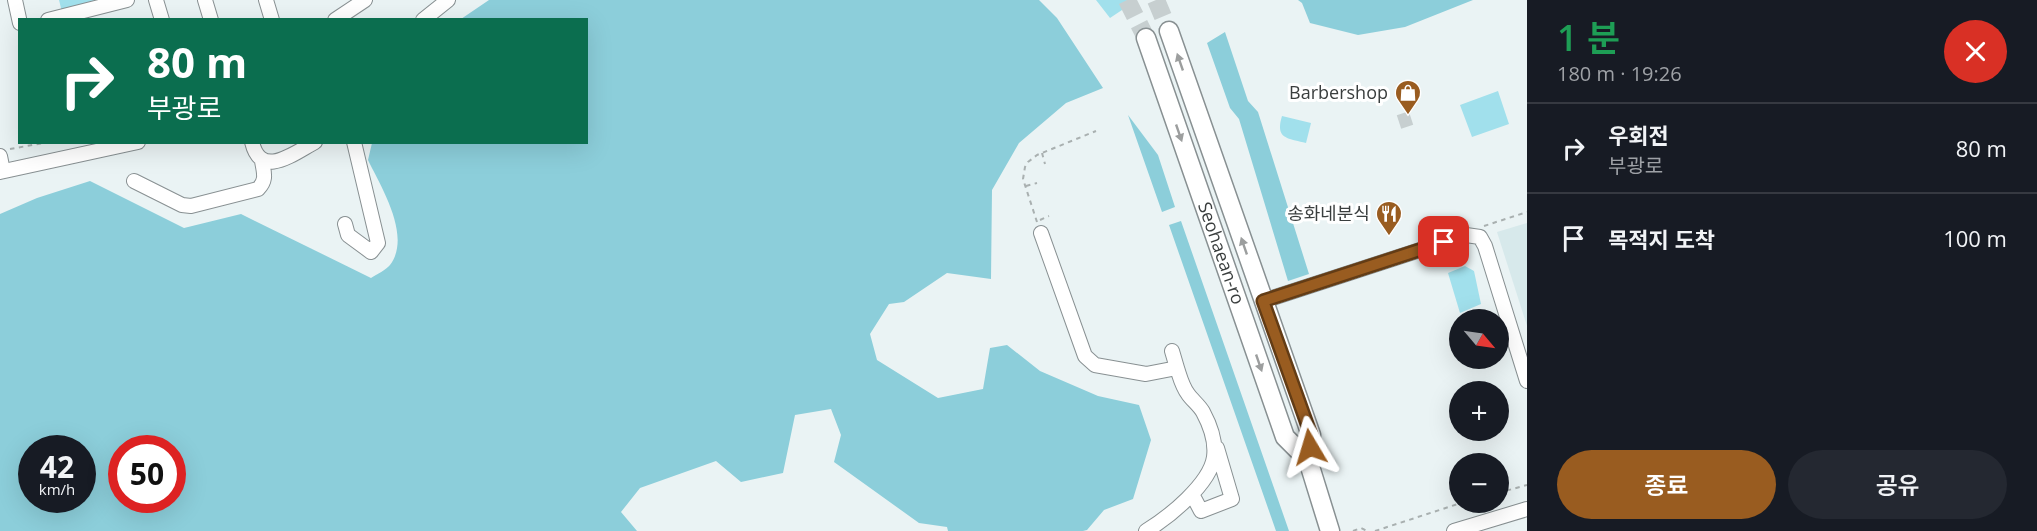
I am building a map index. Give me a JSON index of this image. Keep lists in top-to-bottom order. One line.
{"streets":{"main road":["Seohaean-ro"]},"places":{"shop":["Barbershop"],"restaurant":["송화네분식"]},"north":"bottom right","page":{"heading":["1 분","180 m · 19:26"],"turn":["80 m","부광로"],"list":[{"name":"우회전","note":"부광로","value":"80 m"},{"name":"목적지 도착","value":"100 m"}],"map_buttons":["+","−"],"speed":"42 km/h","limit":"50","buttons":["종료","공유"]}}
